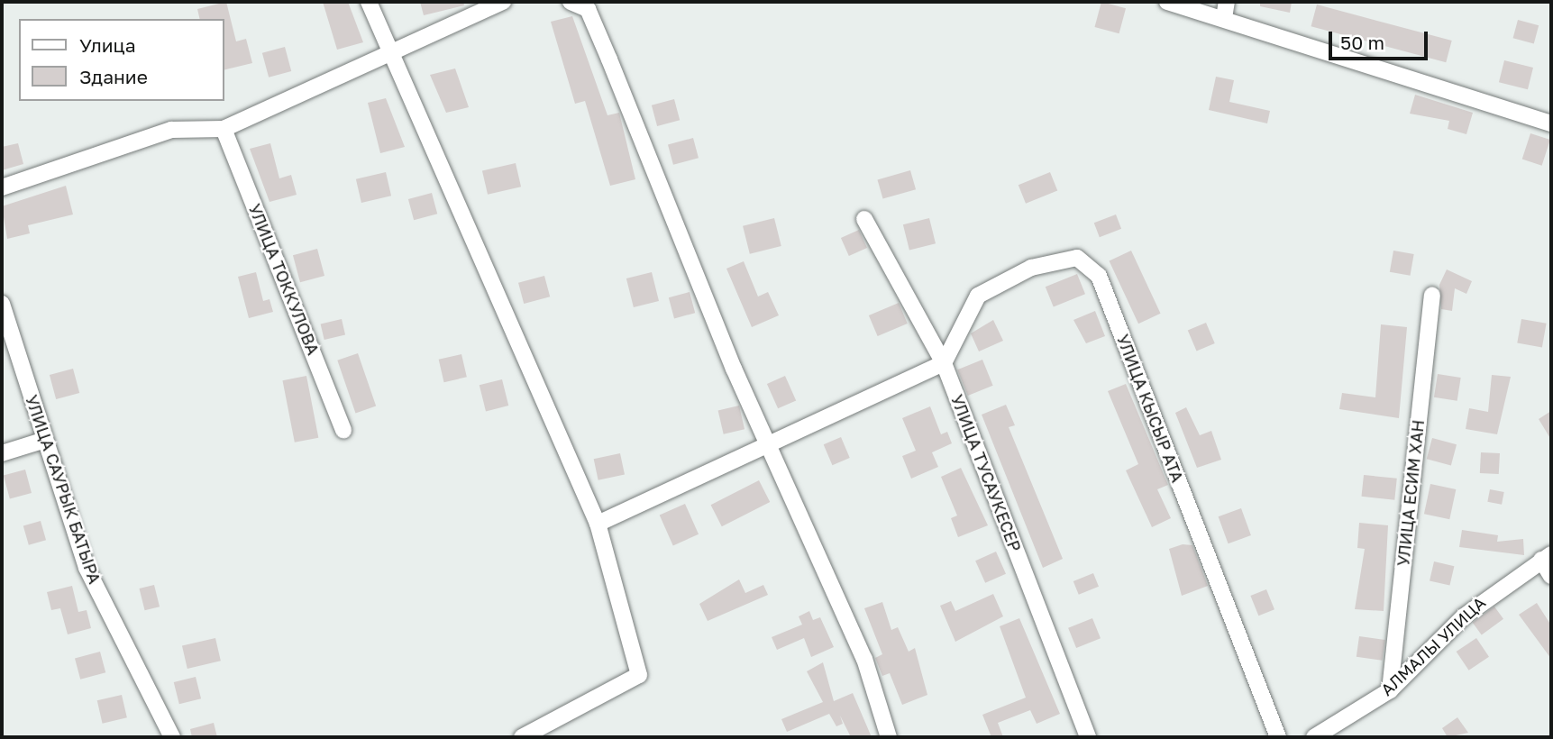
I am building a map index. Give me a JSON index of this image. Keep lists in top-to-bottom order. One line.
{"streets":{"street":["УЛИЦА ТОККУЛОВА","УЛИЦА КЫСЫР АТА","УЛИЦА ТУСАУКЕСЕР","УЛИЦА САУРЫК БАТЫРА","УЛИЦА ЕСИМ ХАН","АЛМАЛЫ УЛИЦА"]},"crossings":[["УЛИЦА КЫСЫР АТА","УЛИЦА ТУСАУКЕСЕР"],["УЛИЦА ЕСИМ ХАН","АЛМАЛЫ УЛИЦА"]],"legend":["Улица","Здание"],"scale_bar":"50 m"}
